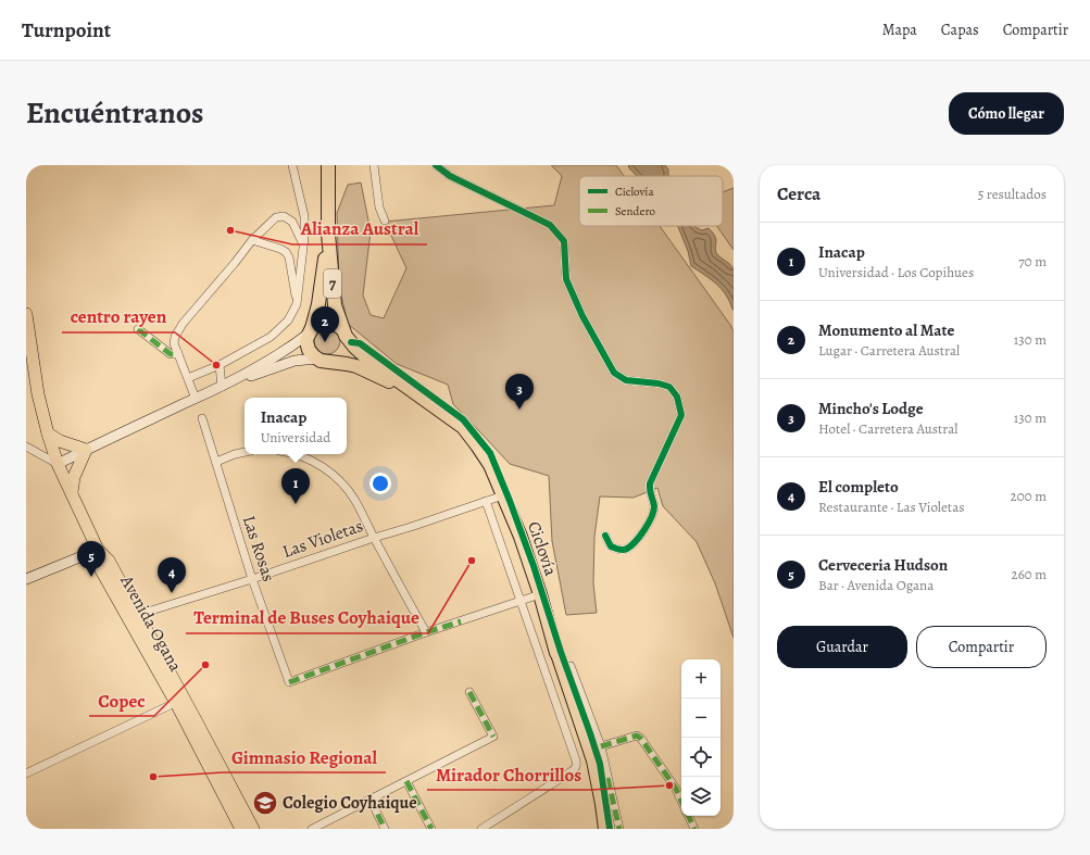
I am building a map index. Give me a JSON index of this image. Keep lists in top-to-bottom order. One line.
{"streets":{"highway":["7"],"main road":["Avenida Ogana"],"street":["Las Violetas","Las Rosas"],"cycle path":["Ciclovía"]},"crossings":[["7","Las Violetas"],["Las Violetas","Las Rosas"],["Las Violetas","Avenida Ogana"]],"places":{"other":["Alianza Austral","centro rayen","Terminal de Buses Coyhaique","Copec","Gimnasio Regional","Mirador Chorrillos"],"school or university":["Colegio Coyhaique"]},"legend":["Ciclovía","Sendero"],"page":{"header":"Turnpoint","nav":["Mapa","Capas","Compartir"],"title":"Encuéntranos","buttons":["Cómo llegar",["Guardar","Compartir"]],"heading":["Cerca","5 resultados"],"list":[{"mark":"1","name":"Inacap","note":"Universidad · Los Copihues","value":"70 m"},{"mark":"2","name":"Monumento al Mate","note":"Lugar · Carretera Austral","value":"130 m"},{"mark":"3","name":"Mincho's Lodge","note":"Hotel · Carretera Austral","value":"130 m"},{"mark":"4","name":"El completo","note":"Restaurante · Las Violetas","value":"200 m"},{"mark":"5","name":"Cerveceria Hudson","note":"Bar · Avenida Ogana","value":"260 m"}],"pins":["2","3","1","5","4"],"popup":["Inacap","Universidad"],"map_buttons":["+","−"]}}
